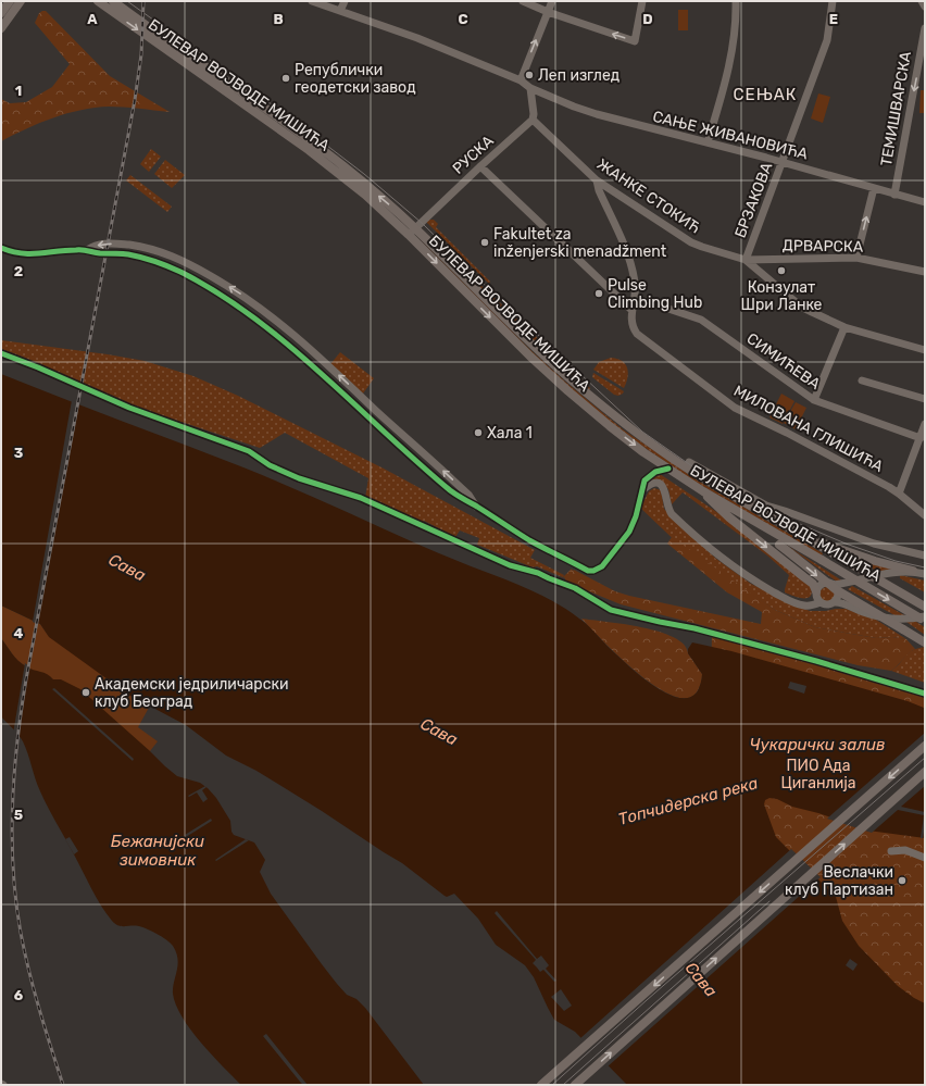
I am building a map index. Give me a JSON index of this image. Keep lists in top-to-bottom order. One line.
{"streets":{"main road":["БУЛЕВАР ВОЈВОДЕ МИШИЋА"],"street":["ТЕМИШВАРСКА","САЊЕ ЖИВАНОВИЋА","РУСКА","ЖАНКЕ СТОКИЋ","БРЗАКОВА","ДРВАРСКА","СИМИЋЕВА","МИЛОВАНА ГЛИШИЋА"]},"crossings":[["БУЛЕВАР ВОЈВОДЕ МИШИЋА","РУСКА"],["ТЕМИШВАРСКА","САЊЕ ЖИВАНОВИЋА"],["САЊЕ ЖИВАНОВИЋА","БРЗАКОВА"],["РУСКА","ЖАНКЕ СТОКИЋ"],["ЖАНКЕ СТОКИЋ","БРЗАКОВА"],["ЖАНКЕ СТОКИЋ","ДРВАРСКА"],["БРЗАКОВА","ДРВАРСКА"]],"one_way":["ТЕМИШВАРСКА"],"districts":["СЕЊАК"],"water":["Сава","Чукарички залив","Топчидерска река","Бежанијски зимовник"],"parks":["ПИО Ада Циганлија"],"places":["Леп изглед","Републички геодетски завод","Fakultet za inženjerski menadžment","Конзулат Шри Ланке","Pulse Climbing Hub","Хала 1","Академски једриличарски клуб Београд","Веслачки клуб Партизан"],"grid":{"columns":["A","B","C","D","E"],"rows":["1","2","3","4","5","6"]}}
